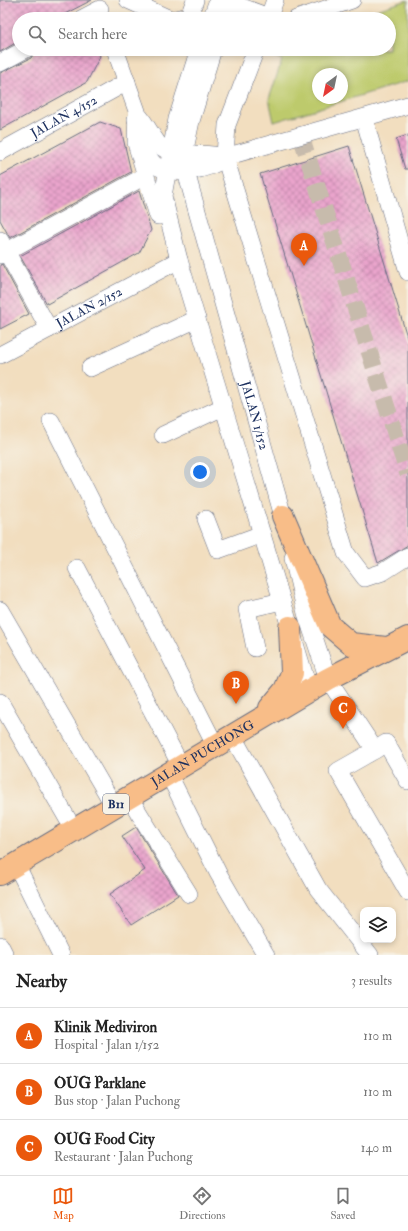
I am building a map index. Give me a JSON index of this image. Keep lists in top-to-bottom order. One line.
{"streets":{"main road":["JALAN PUCHONG","B11"],"street":["JALAN 4/152","JALAN 2/152","JALAN 1/152"]},"crossings":[["JALAN 1/152","JALAN PUCHONG"]],"north":"bottom left","page":{"search":"Search here","pins":["A","B","C"],"heading":["Nearby","3 results"],"list":[{"mark":"A","name":"Klinik Mediviron","note":"Hospital · Jalan 1/152","value":"110 m"},{"mark":"B","name":"OUG Parklane","note":"Bus stop · Jalan Puchong","value":"110 m"},{"mark":"C","name":"OUG Food City","note":"Restaurant · Jalan Puchong","value":"140 m"}],"nav":["Map","Directions","Saved"]}}
